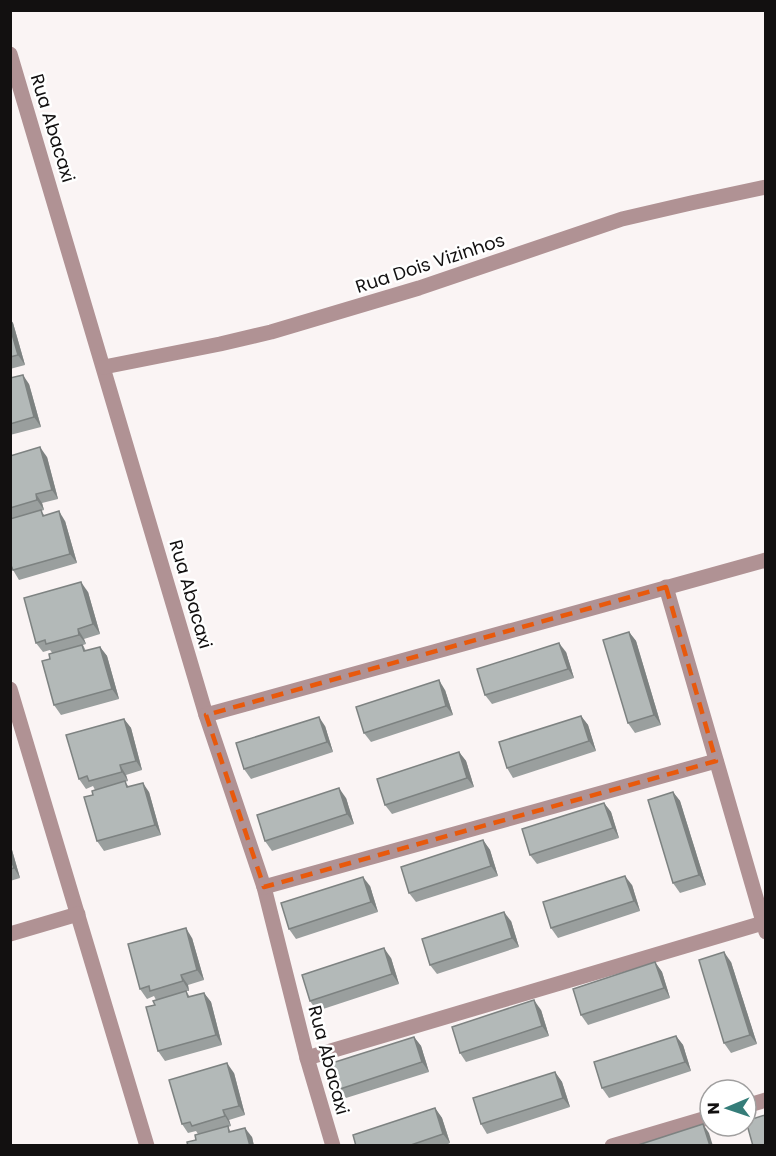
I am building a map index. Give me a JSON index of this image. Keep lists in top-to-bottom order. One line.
{"streets":{"street":["Rua Abacaxi","Rua Dois Vizinhos"]},"crossings":[["Rua Abacaxi","Rua Dois Vizinhos"]],"north":"left"}
